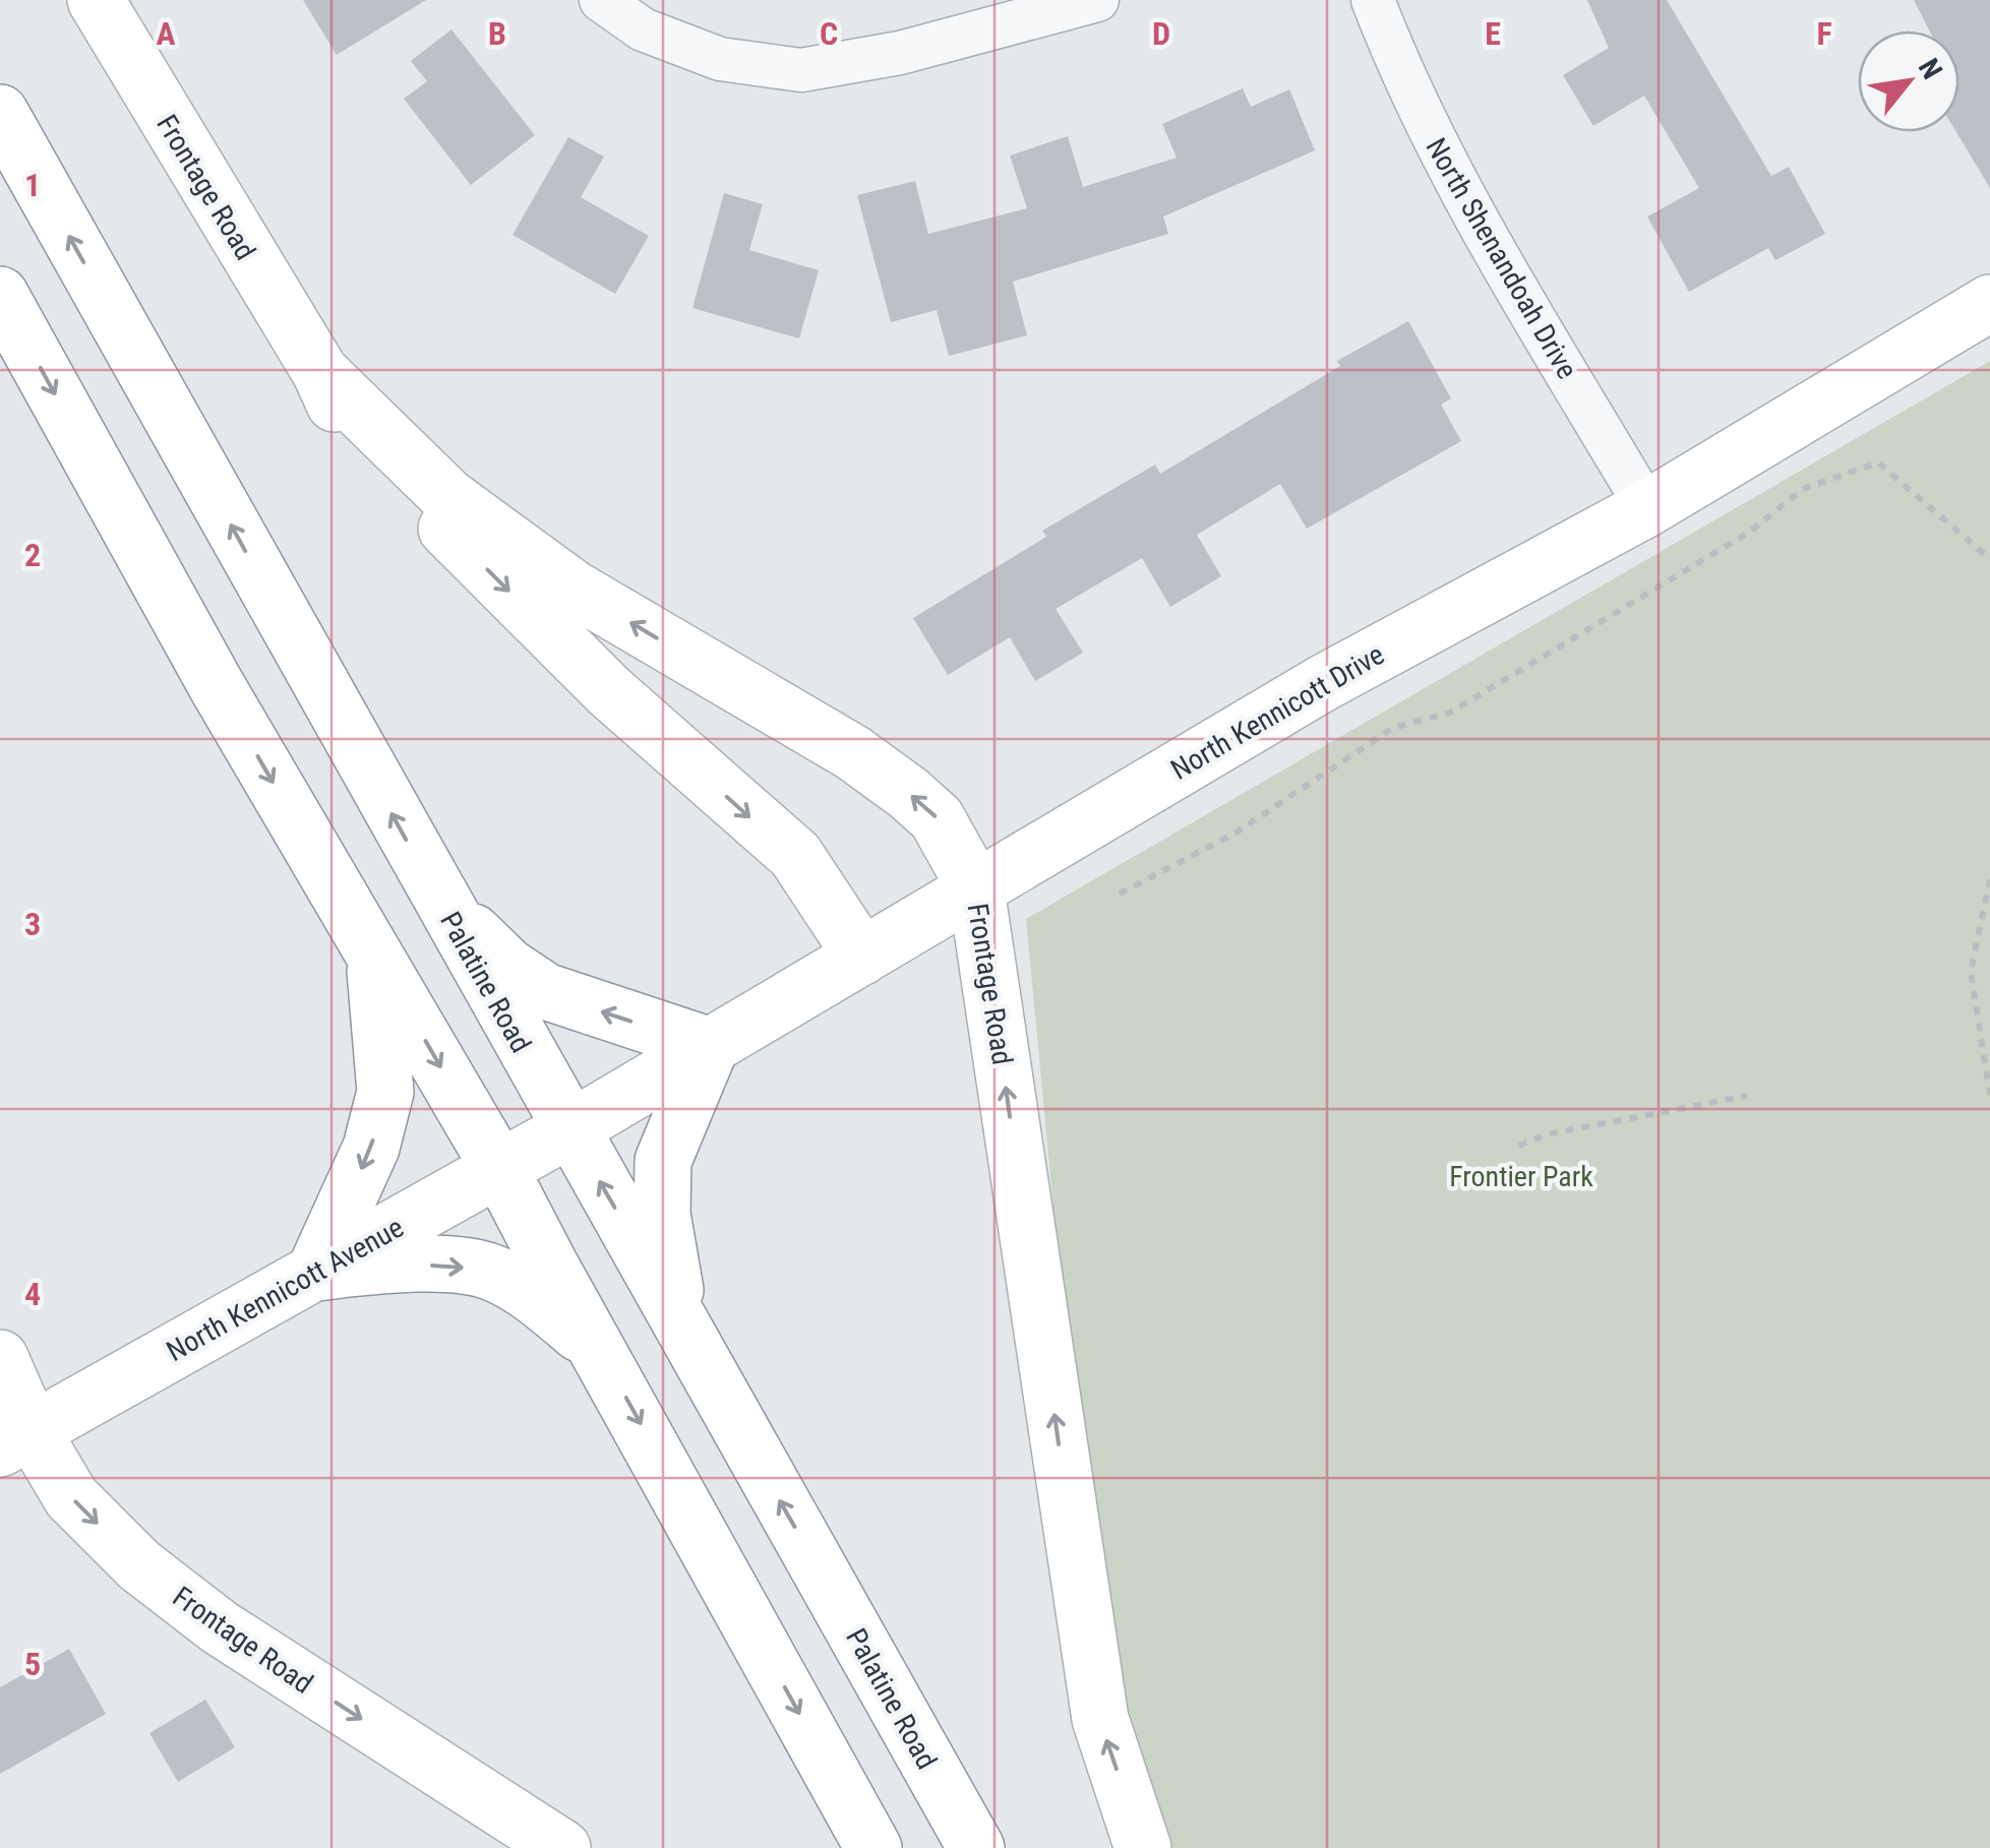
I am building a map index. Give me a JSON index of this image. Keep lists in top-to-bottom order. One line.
{"streets":{"main road":["Frontage Road","North Kennicott Drive","Palatine Road","North Kennicott Avenue"],"street":["North Shenandoah Drive"]},"crossings":[["Frontage Road","North Kennicott Drive"],["Frontage Road","North Kennicott Avenue"],["North Shenandoah Drive","North Kennicott Drive"],["North Kennicott Drive","Palatine Road"],["North Kennicott Drive","North Kennicott Avenue"],["Palatine Road","North Kennicott Avenue"]],"parks":["Frontier Park"],"north":"top right","grid":{"columns":["A","B","C","D","E","F"],"rows":["1","2","3","4","5"]}}
